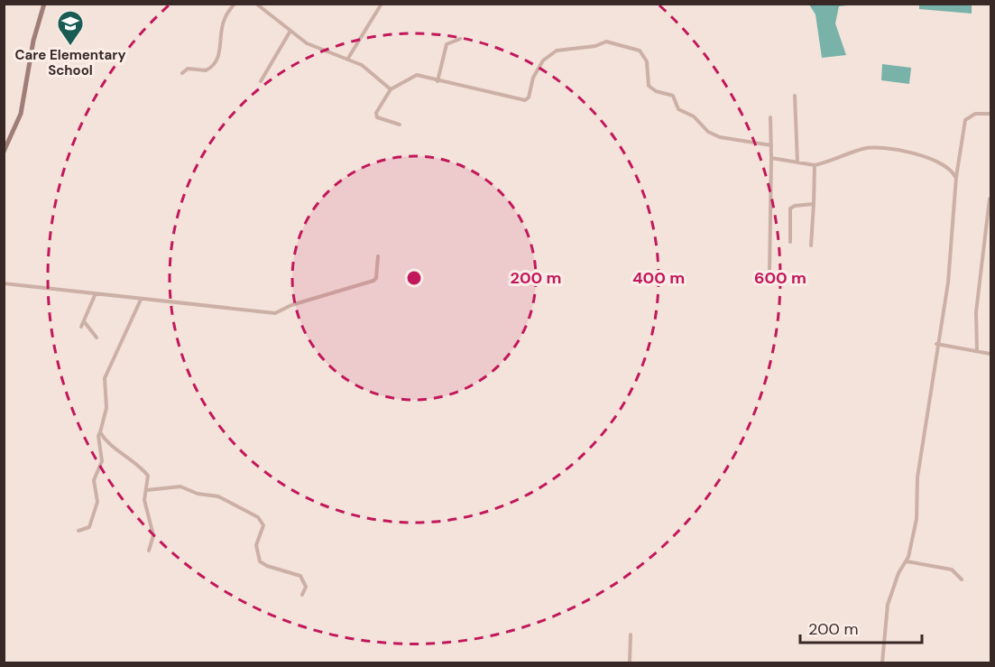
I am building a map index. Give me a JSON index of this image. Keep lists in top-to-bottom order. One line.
{"places":{"school or university":["Care Elementary School"]},"scale_bar":"200 m","rings":["200 m","400 m","600 m"]}
